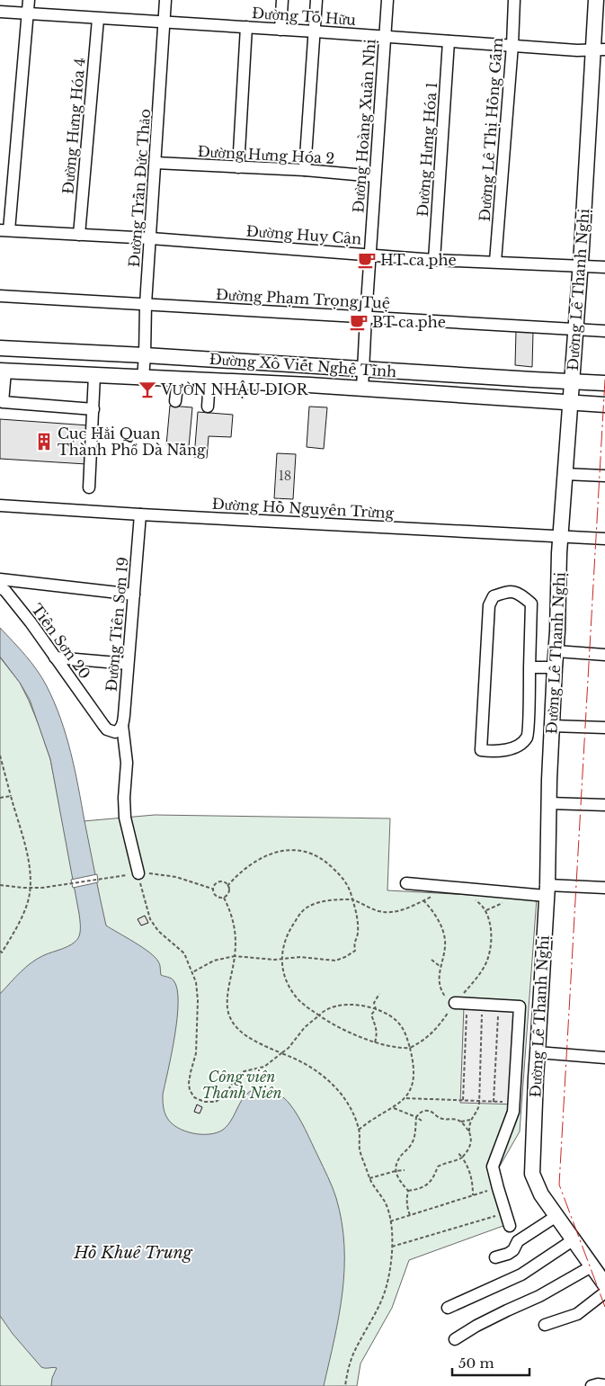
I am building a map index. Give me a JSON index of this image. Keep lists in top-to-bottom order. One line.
{"streets":{"main road":["Đường Lê Thanh Nghị","Đường Xô Viết Nghệ Tĩnh"],"street":["Đường Tố Hữu","Đường Hưng Hóa 4","Đường Hoàng Xuân Nhị","Đường Lê Thị Hồng Gấm","Đường Hưng Hóa 1","Đường Hưng Hóa 2","Đường Trần Đức Thảo","Đường Huy Cận","Đường Phạm Trọng Tuệ","Đường Hồ Nguyên Trừng","Đường Tiên Sơn 19","Tiên Sơn 20"]},"crossings":[["Đường Tố Hữu","Đường Hưng Hóa 4"],["Đường Tố Hữu","Đường Hoàng Xuân Nhị"],["Đường Tố Hữu","Đường Lê Thị Hồng Gấm"],["Đường Tố Hữu","Đường Hưng Hóa 1"],["Đường Tố Hữu","Đường Trần Đức Thảo"],["Đường Tố Hữu","Đường Lê Thanh Nghị"],["Đường Hưng Hóa 4","Đường Huy Cận"],["Đường Hoàng Xuân Nhị","Đường Hưng Hóa 2"],["Đường Hoàng Xuân Nhị","Đường Huy Cận"],["Đường Hoàng Xuân Nhị","Đường Phạm Trọng Tuệ"],["Đường Hoàng Xuân Nhị","Đường Xô Viết Nghệ Tĩnh"],["Đường Lê Thị Hồng Gấm","Đường Huy Cận"],["Đường Hưng Hóa 1","Đường Huy Cận"],["Đường Hưng Hóa 2","Đường Trần Đức Thảo"],["Đường Trần Đức Thảo","Đường Huy Cận"],["Đường Trần Đức Thảo","Đường Phạm Trọng Tuệ"],["Đường Trần Đức Thảo","Đường Xô Viết Nghệ Tĩnh"],["Đường Huy Cận","Đường Lê Thanh Nghị"],["Đường Lê Thanh Nghị","Đường Phạm Trọng Tuệ"],["Đường Lê Thanh Nghị","Đường Xô Viết Nghệ Tĩnh"],["Đường Lê Thanh Nghị","Đường Hồ Nguyên Trừng"],["Đường Hồ Nguyên Trừng","Đường Tiên Sơn 19"],["Đường Tiên Sơn 19","Tiên Sơn 20"]],"water":["Hồ Khuê Trung"],"parks":["Công viên Thanh Niên"],"places":{"cafe":["HT ca phe","BT ca phe"],"bar":["VƯỜN NHẬU DIOR"],"building":["Cục Hẳi Quan Thành Phổ Dà Nẵng"]},"house_numbers":["18"],"scale_bar":"50 m"}
